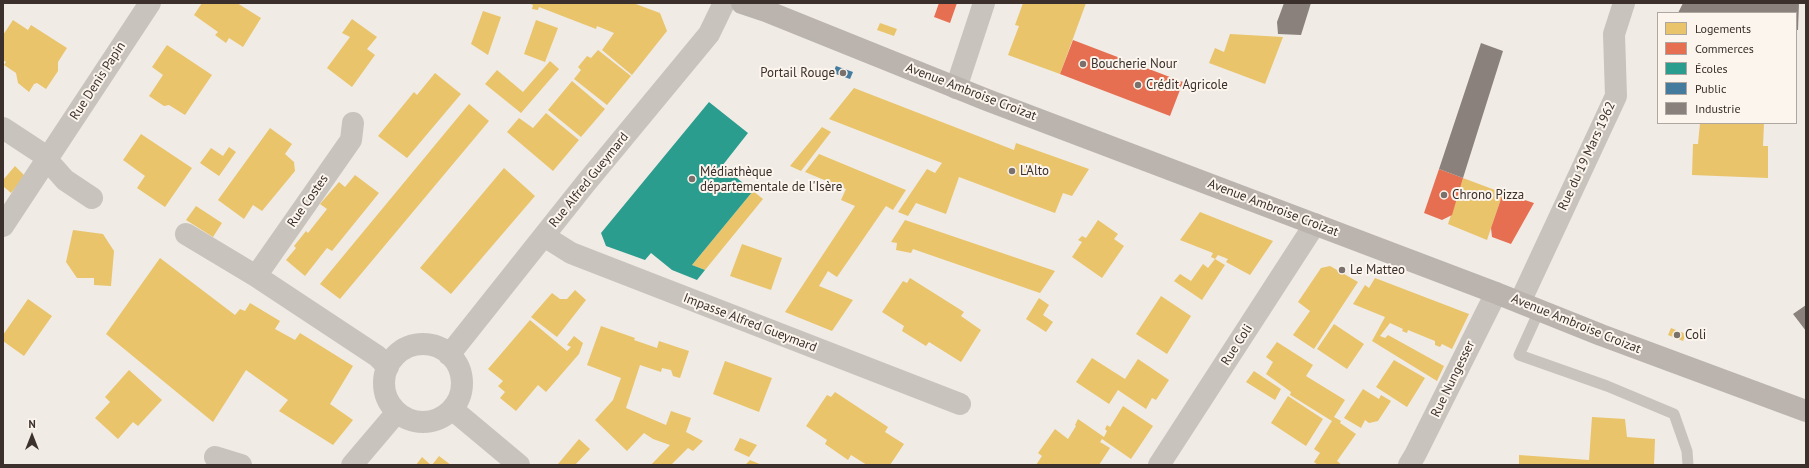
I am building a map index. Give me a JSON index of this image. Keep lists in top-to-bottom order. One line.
{"streets":{"street":["Rue Denis Papin","Avenue Ambroise Croizat","Rue du 19 Mars 1962","Rue Alfred Gueymard","Rue Costes","Impasse Alfred Gueymard","Rue Coli","Rue Nungesser"]},"crossings":[["Avenue Ambroise Croizat","Rue du 19 Mars 1962"],["Avenue Ambroise Croizat","Rue Coli"],["Avenue Ambroise Croizat","Rue Nungesser"],["Rue Alfred Gueymard","Impasse Alfred Gueymard"]],"places":["Boucherie Nour","Portail Rouge","Crédit Agricole","L'Alto","Médiathèque départementale de l'Isère","Chrono Pizza","Le Matteo","Coli"],"legend":["Logements","Commerces","Écoles","Public","Industrie"],"north":"top"}
